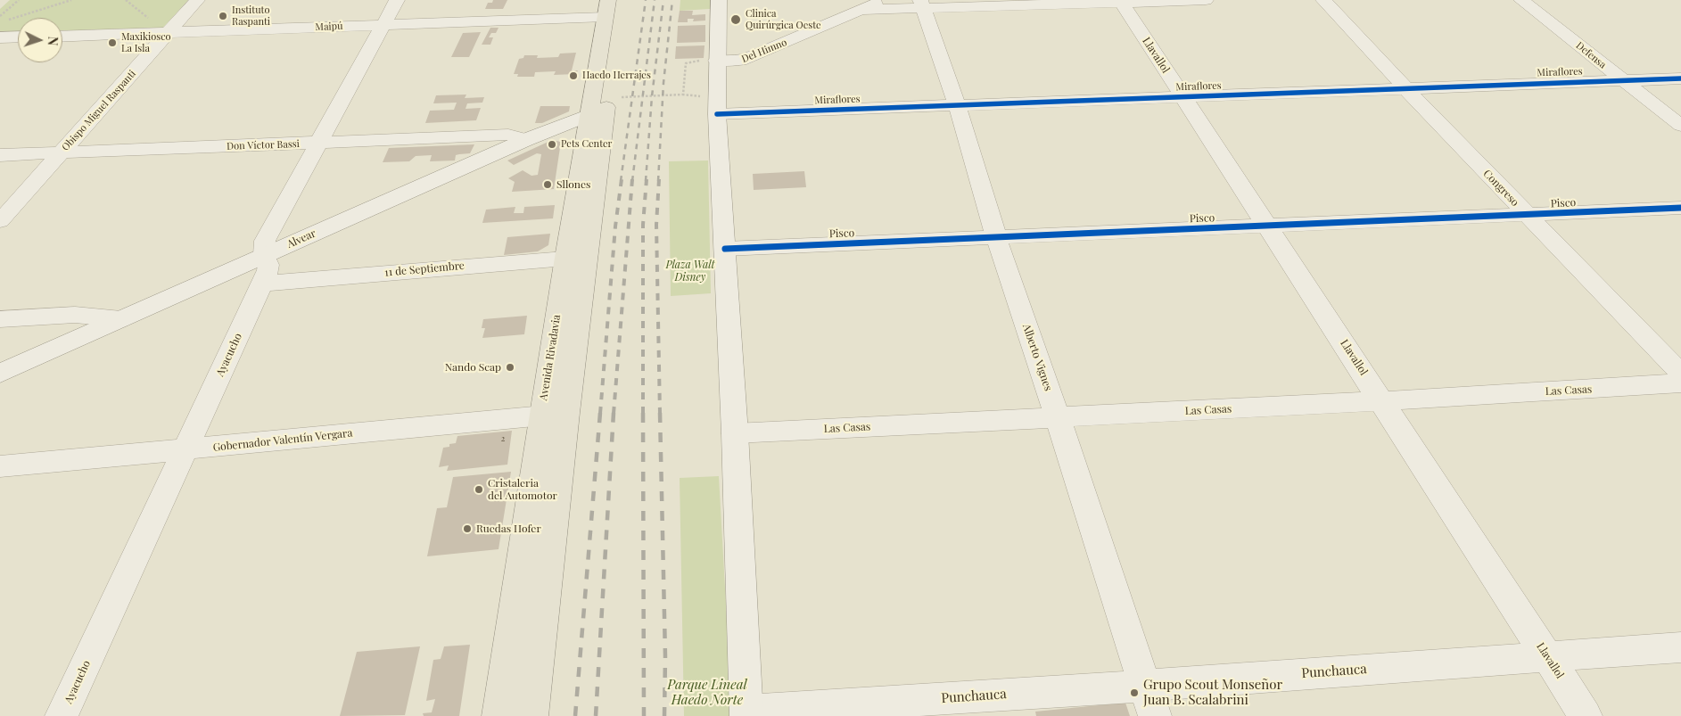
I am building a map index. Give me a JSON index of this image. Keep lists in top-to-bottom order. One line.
{"streets":{"main road":["Avenida Rivadavia"],"street":["Maipú","Del Himno","Llavallol","Defensa","Miraflores","Obispo Miguel Raspanti","Don Víctor Bassi","Congreso","Pisco","Alvear","11 de Septiembre","Ayacucho","Alberto Vignes","Las Casas","Gobernador Valentín Vergara","Punchauca"]},"crossings":[["Maipú","Obispo Miguel Raspanti"],["Maipú","Ayacucho"],["Maipú","Avenida Rivadavia"],["Llavallol","Miraflores"],["Llavallol","Pisco"],["Llavallol","Las Casas"],["Llavallol","Punchauca"],["Defensa","Miraflores"],["Miraflores","Congreso"],["Miraflores","Alberto Vignes"],["Obispo Miguel Raspanti","Don Víctor Bassi"],["Don Víctor Bassi","Alvear"],["Don Víctor Bassi","Ayacucho"],["Congreso","Pisco"],["Pisco","Alberto Vignes"],["Alvear","Ayacucho"],["Alvear","Avenida Rivadavia"],["11 de Septiembre","Ayacucho"],["11 de Septiembre","Avenida Rivadavia"],["Ayacucho","Gobernador Valentín Vergara"],["Avenida Rivadavia","Gobernador Valentín Vergara"],["Alberto Vignes","Las Casas"],["Alberto Vignes","Punchauca"]],"parks":["Plaza Walt Disney","Parque Lineal Haedo Norte"],"places":["Instituto Raspanti","Clinica Quirúrgica Oeste","Maxikiosco La Isla","Haedo Herrajes","Pets Center","Sllones","Nando Scap","Cristaleria del Automotor","Ruedas Hofer","Grupo Scout Monseñor Juan B. Scalabrini"],"house_numbers":["2"],"north":"right"}
